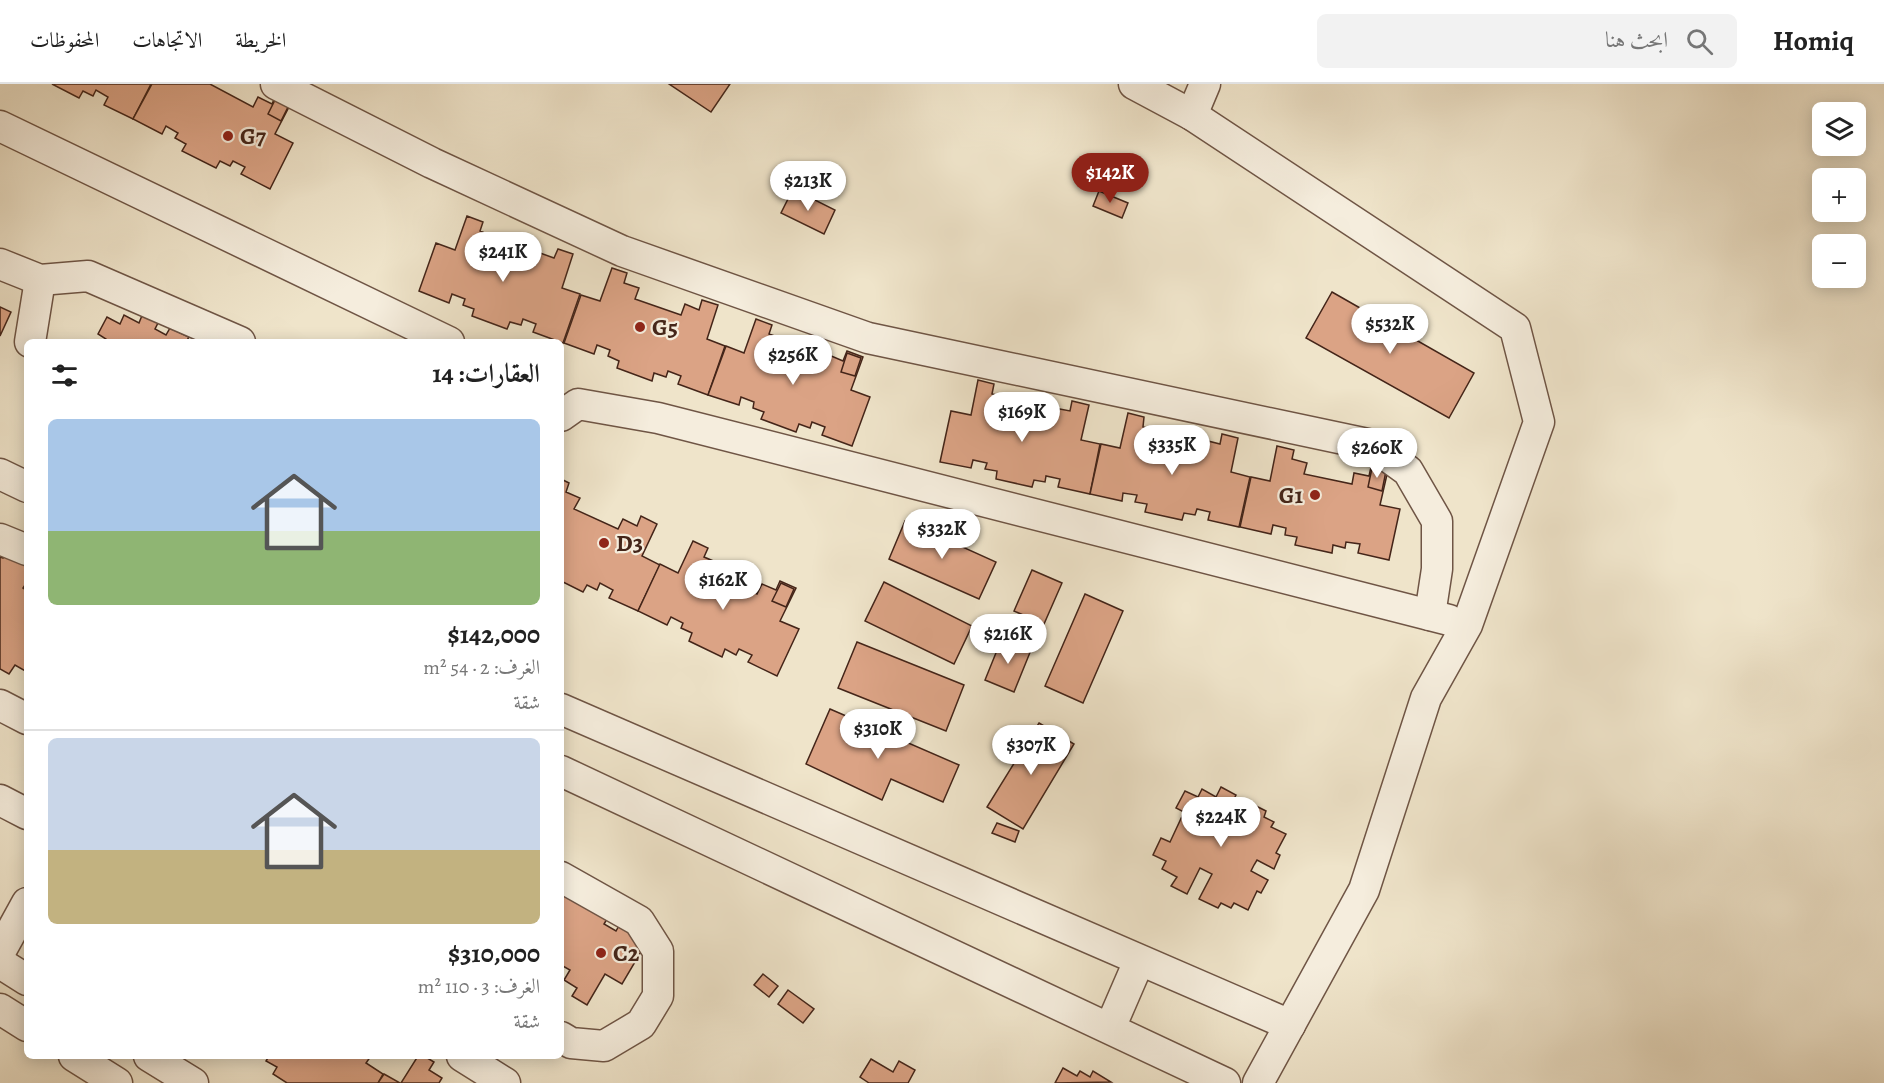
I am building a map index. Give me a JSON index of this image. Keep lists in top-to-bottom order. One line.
{"places":["G7","G5","G1","D3","C2"],"page":{"header":"Homiq","search":"ابحث هنا","nav":["الخريطة","الاتجاهات","المحفوظات"],"map_buttons":["+","−"],"price":["$142K","$213K","$241K","$532K","$256K","$169K","$335K","$260K","$332K","$162K","$216K","$310K","$307K","$224K"],"heading":"العقارات: 14","list":[{"name":"$142,000","note":"الغرف: 2 · 54 m² · شقة"},{"name":"$310,000","note":"الغرف: 3 · 110 m² · شقة"}]}}
